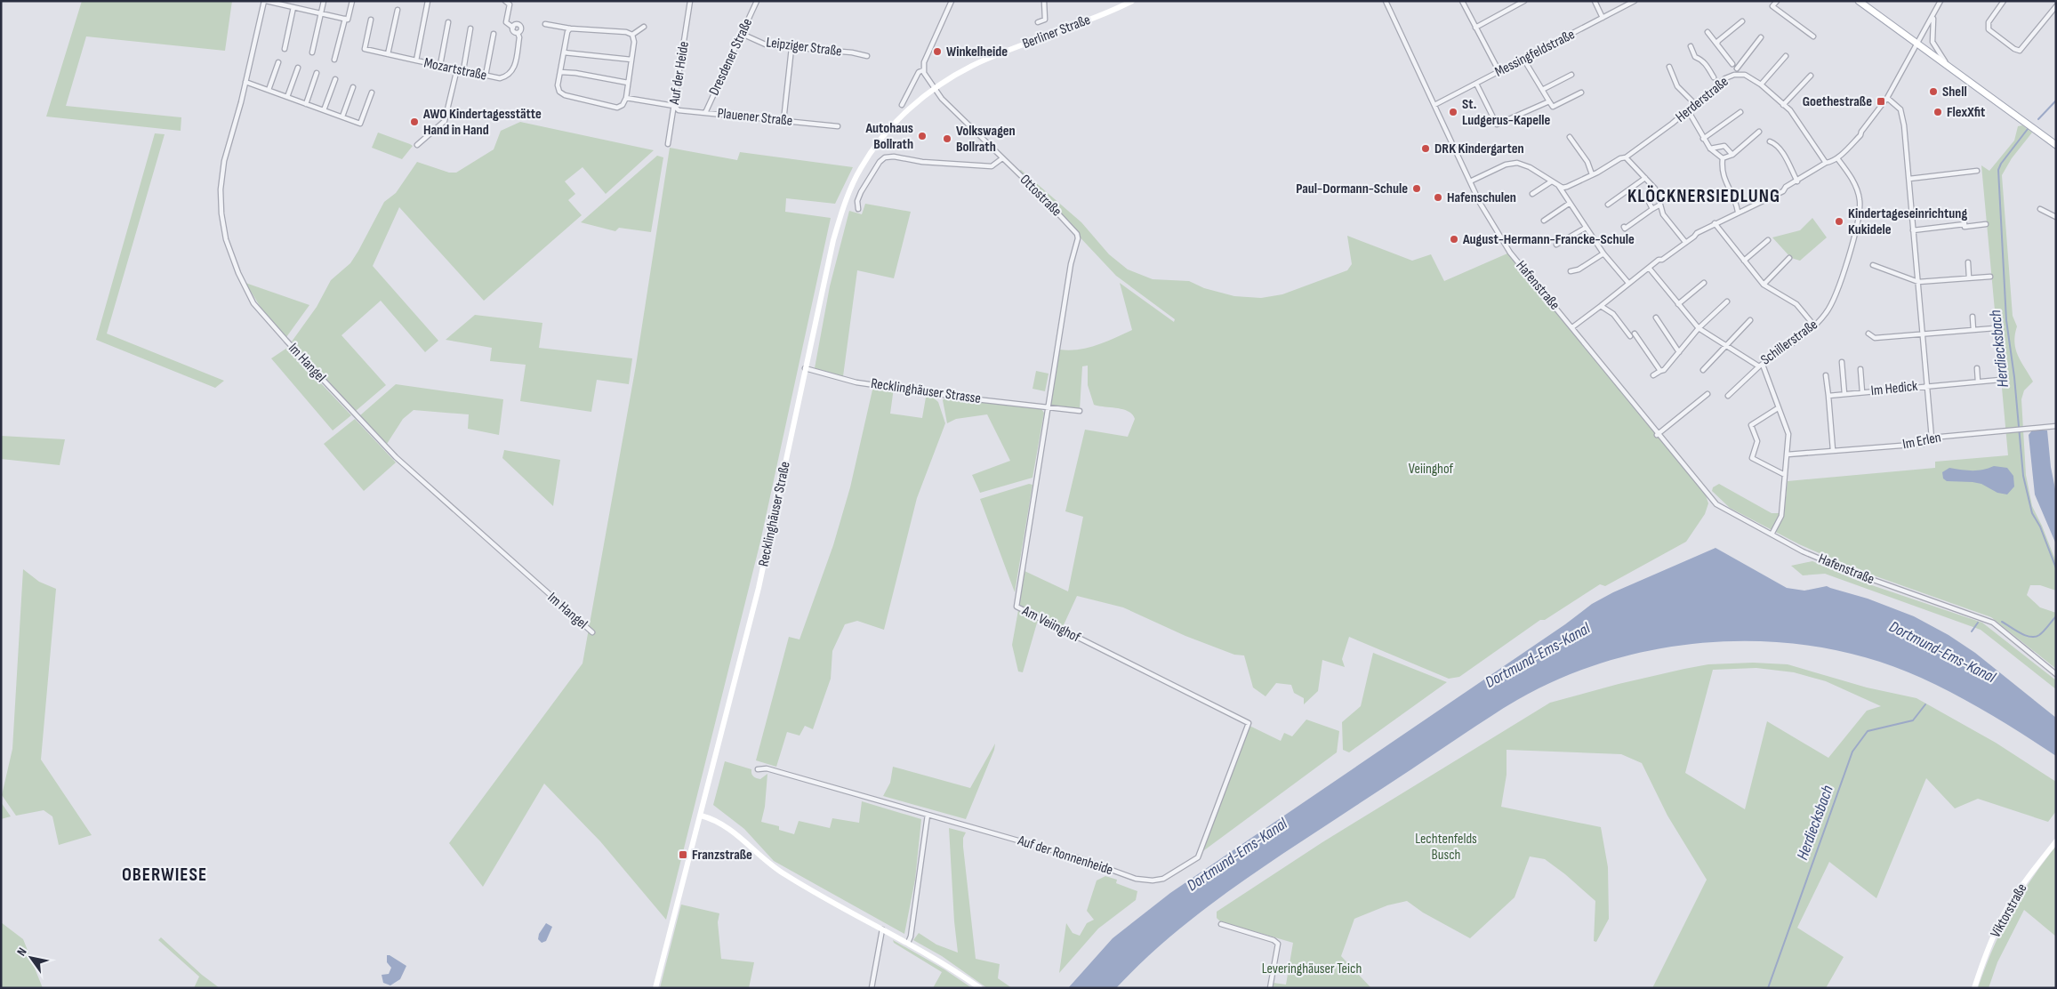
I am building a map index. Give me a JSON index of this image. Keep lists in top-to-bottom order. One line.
{"streets":{"main road":["Berliner Straße","Recklinghäuser Straße","Viktorstraße"],"street":["Leipziger Straße","Messingfeldstraße","Dresdener Straße","Mozartstraße","Auf der Heide","Herderstraße","Plauener Straße","Ottostraße","Hafenstraße","Schillerstraße","Im Hangel","Im Hedick","Recklinghäuser Strasse","Im Erlen","Am Veiinghof","Auf der Ronnenheide"]},"crossings":[["Berliner Straße","Ottostraße"],["Berliner Straße","Recklinghäuser Straße"],["Leipziger Straße","Dresdener Straße"],["Messingfeldstraße","Hafenstraße"],["Dresdener Straße","Plauener Straße"],["Auf der Heide","Plauener Straße"],["Ottostraße","Recklinghäuser Straße"],["Ottostraße","Am Veiinghof"],["Recklinghäuser Strasse","Recklinghäuser Straße"],["Recklinghäuser Strasse","Am Veiinghof"],["Am Veiinghof","Auf der Ronnenheide"]],"districts":["KLÖCKNERSIEDLUNG","OBERWIESE"],"water":["Herdiecksbach","Dortmund-Ems-Kanal"],"parks":["Veiinghof","Lechtenfelds Busch","Leveringhäuser Teich"],"places":{"other":["Winkelheide","Shell","St. Ludgerus-Kapelle","FlexXfit","AWO Kindertagesstätte Hand in Hand","Autohaus Bollrath","Volkswagen Bollrath","DRK Kindergarten","Paul-Dormann-Schule","Hafenschulen","Kindertageseinrichtung Kukidele","August-Hermann-Francke-Schule"],"transit":["Goethestraße","Franzstraße"]},"north":"top left"}
